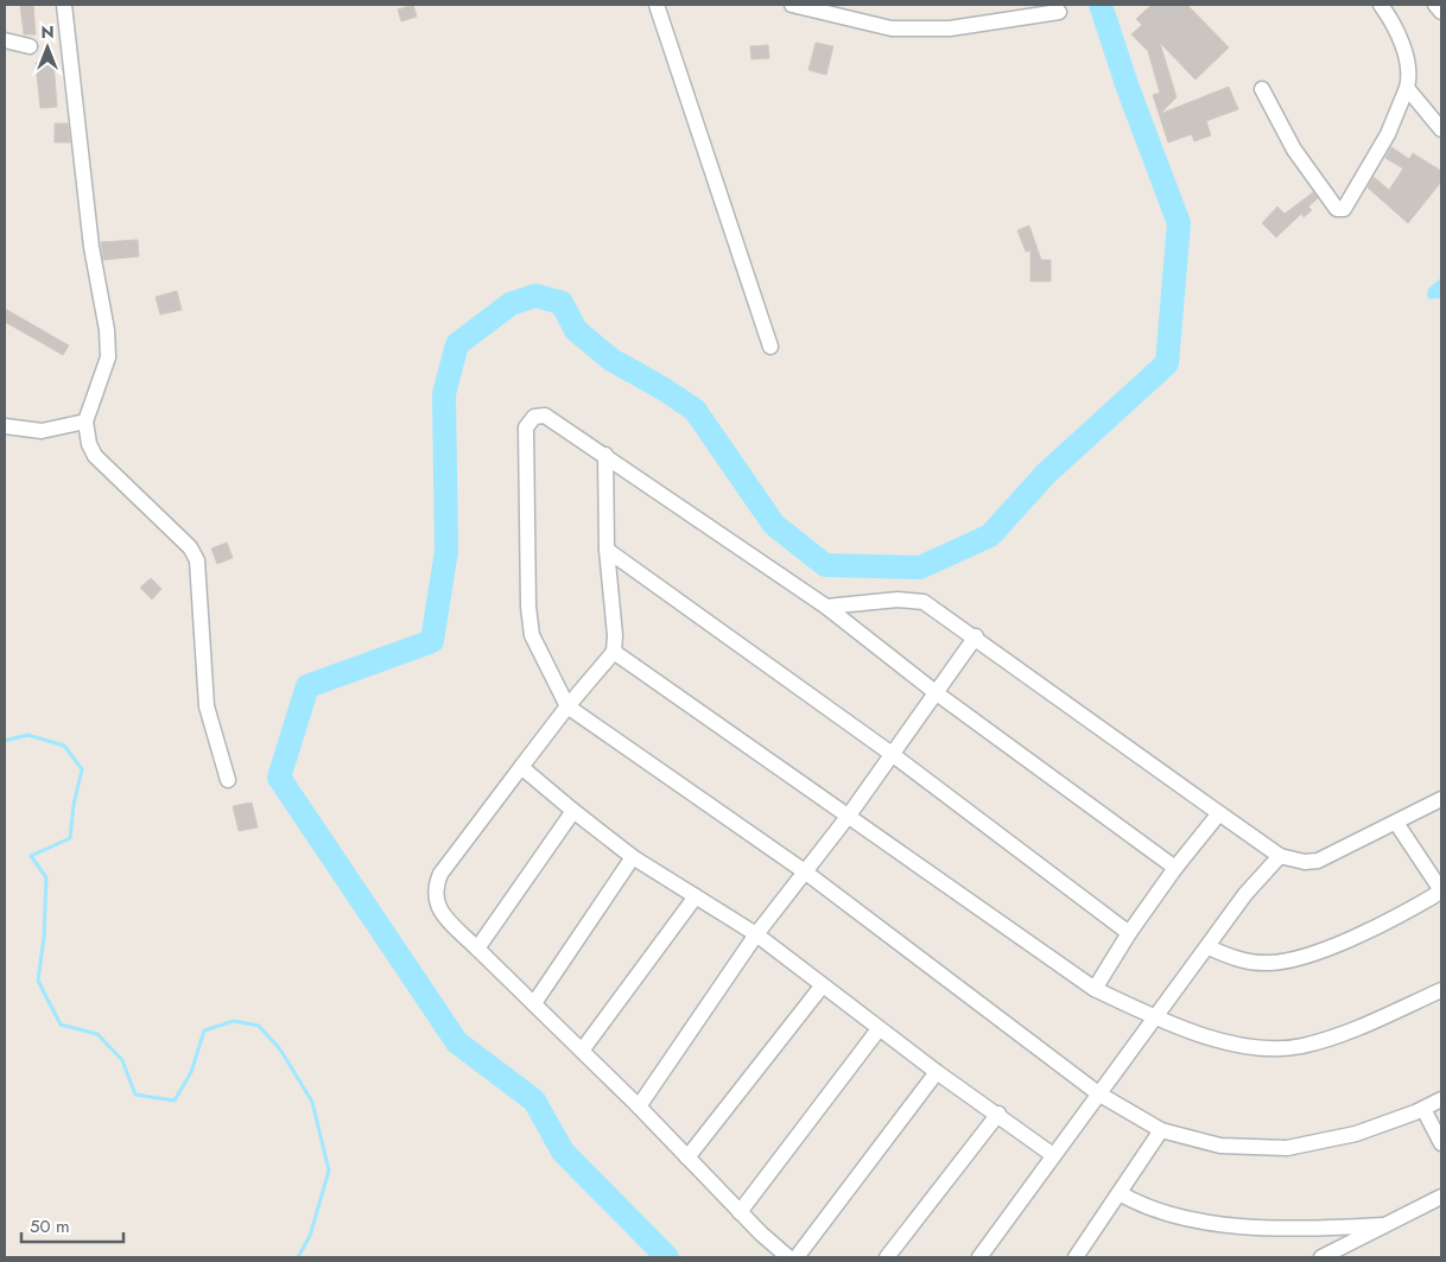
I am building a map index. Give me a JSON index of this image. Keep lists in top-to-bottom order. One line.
{"scale_bar":"50 m","north":"top"}
